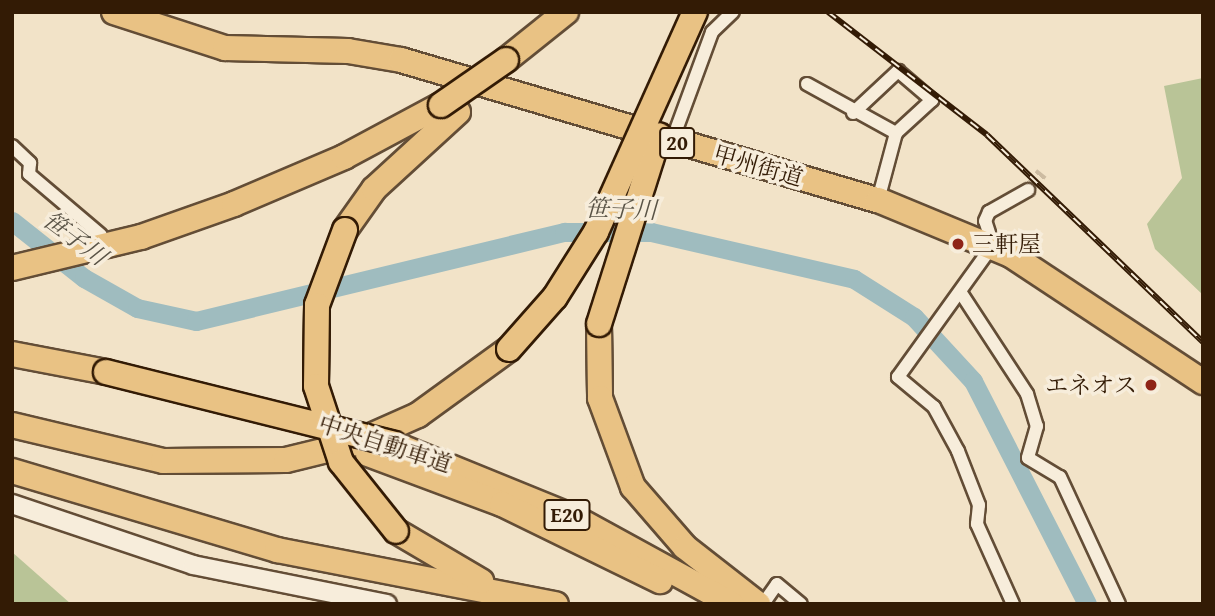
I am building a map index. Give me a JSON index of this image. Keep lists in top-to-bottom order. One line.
{"streets":{"highway":["20","甲州街道","中央自動車道","E20"]},"water":["笹子川"],"places":["三軒屋","エネオス"]}
